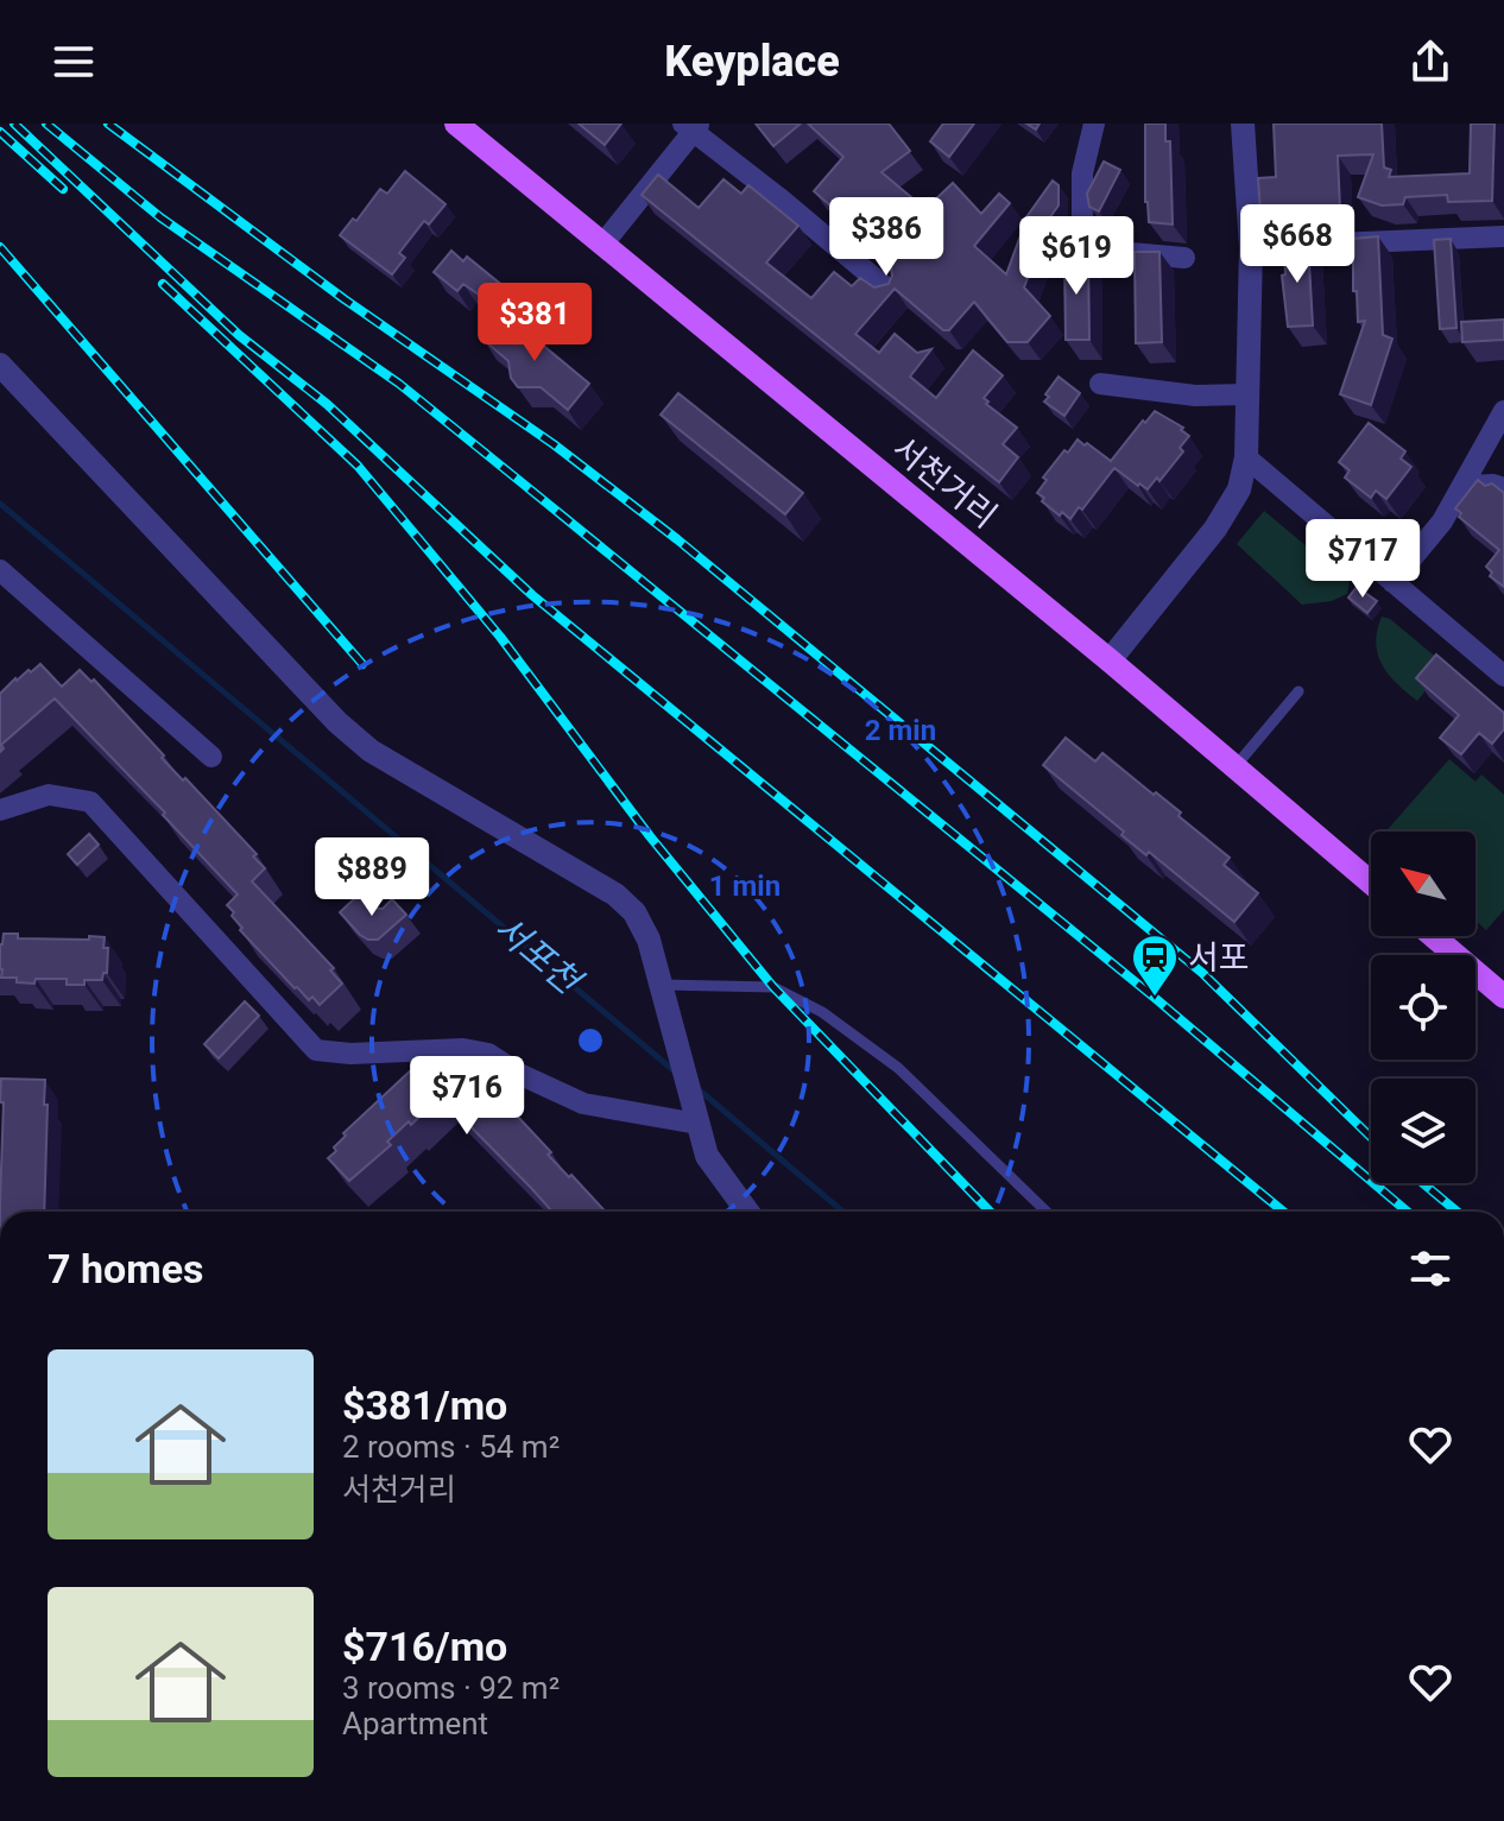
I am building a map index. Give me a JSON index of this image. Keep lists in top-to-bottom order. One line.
{"streets":{"main road":["서천거리"]},"water":["서포천"],"places":{"station":["서포"]},"north":"top left","page":{"header":"Keyplace","price":["$386","$668","$619","$381","$717","$889","$716"],"heading":"7 homes","list":[{"name":"$381/mo","note":"2 rooms · 54 m² · 서천거리"},{"name":"$716/mo","note":"3 rooms · 92 m² · Apartment"}]},"rings":["2 min","1 min"]}
